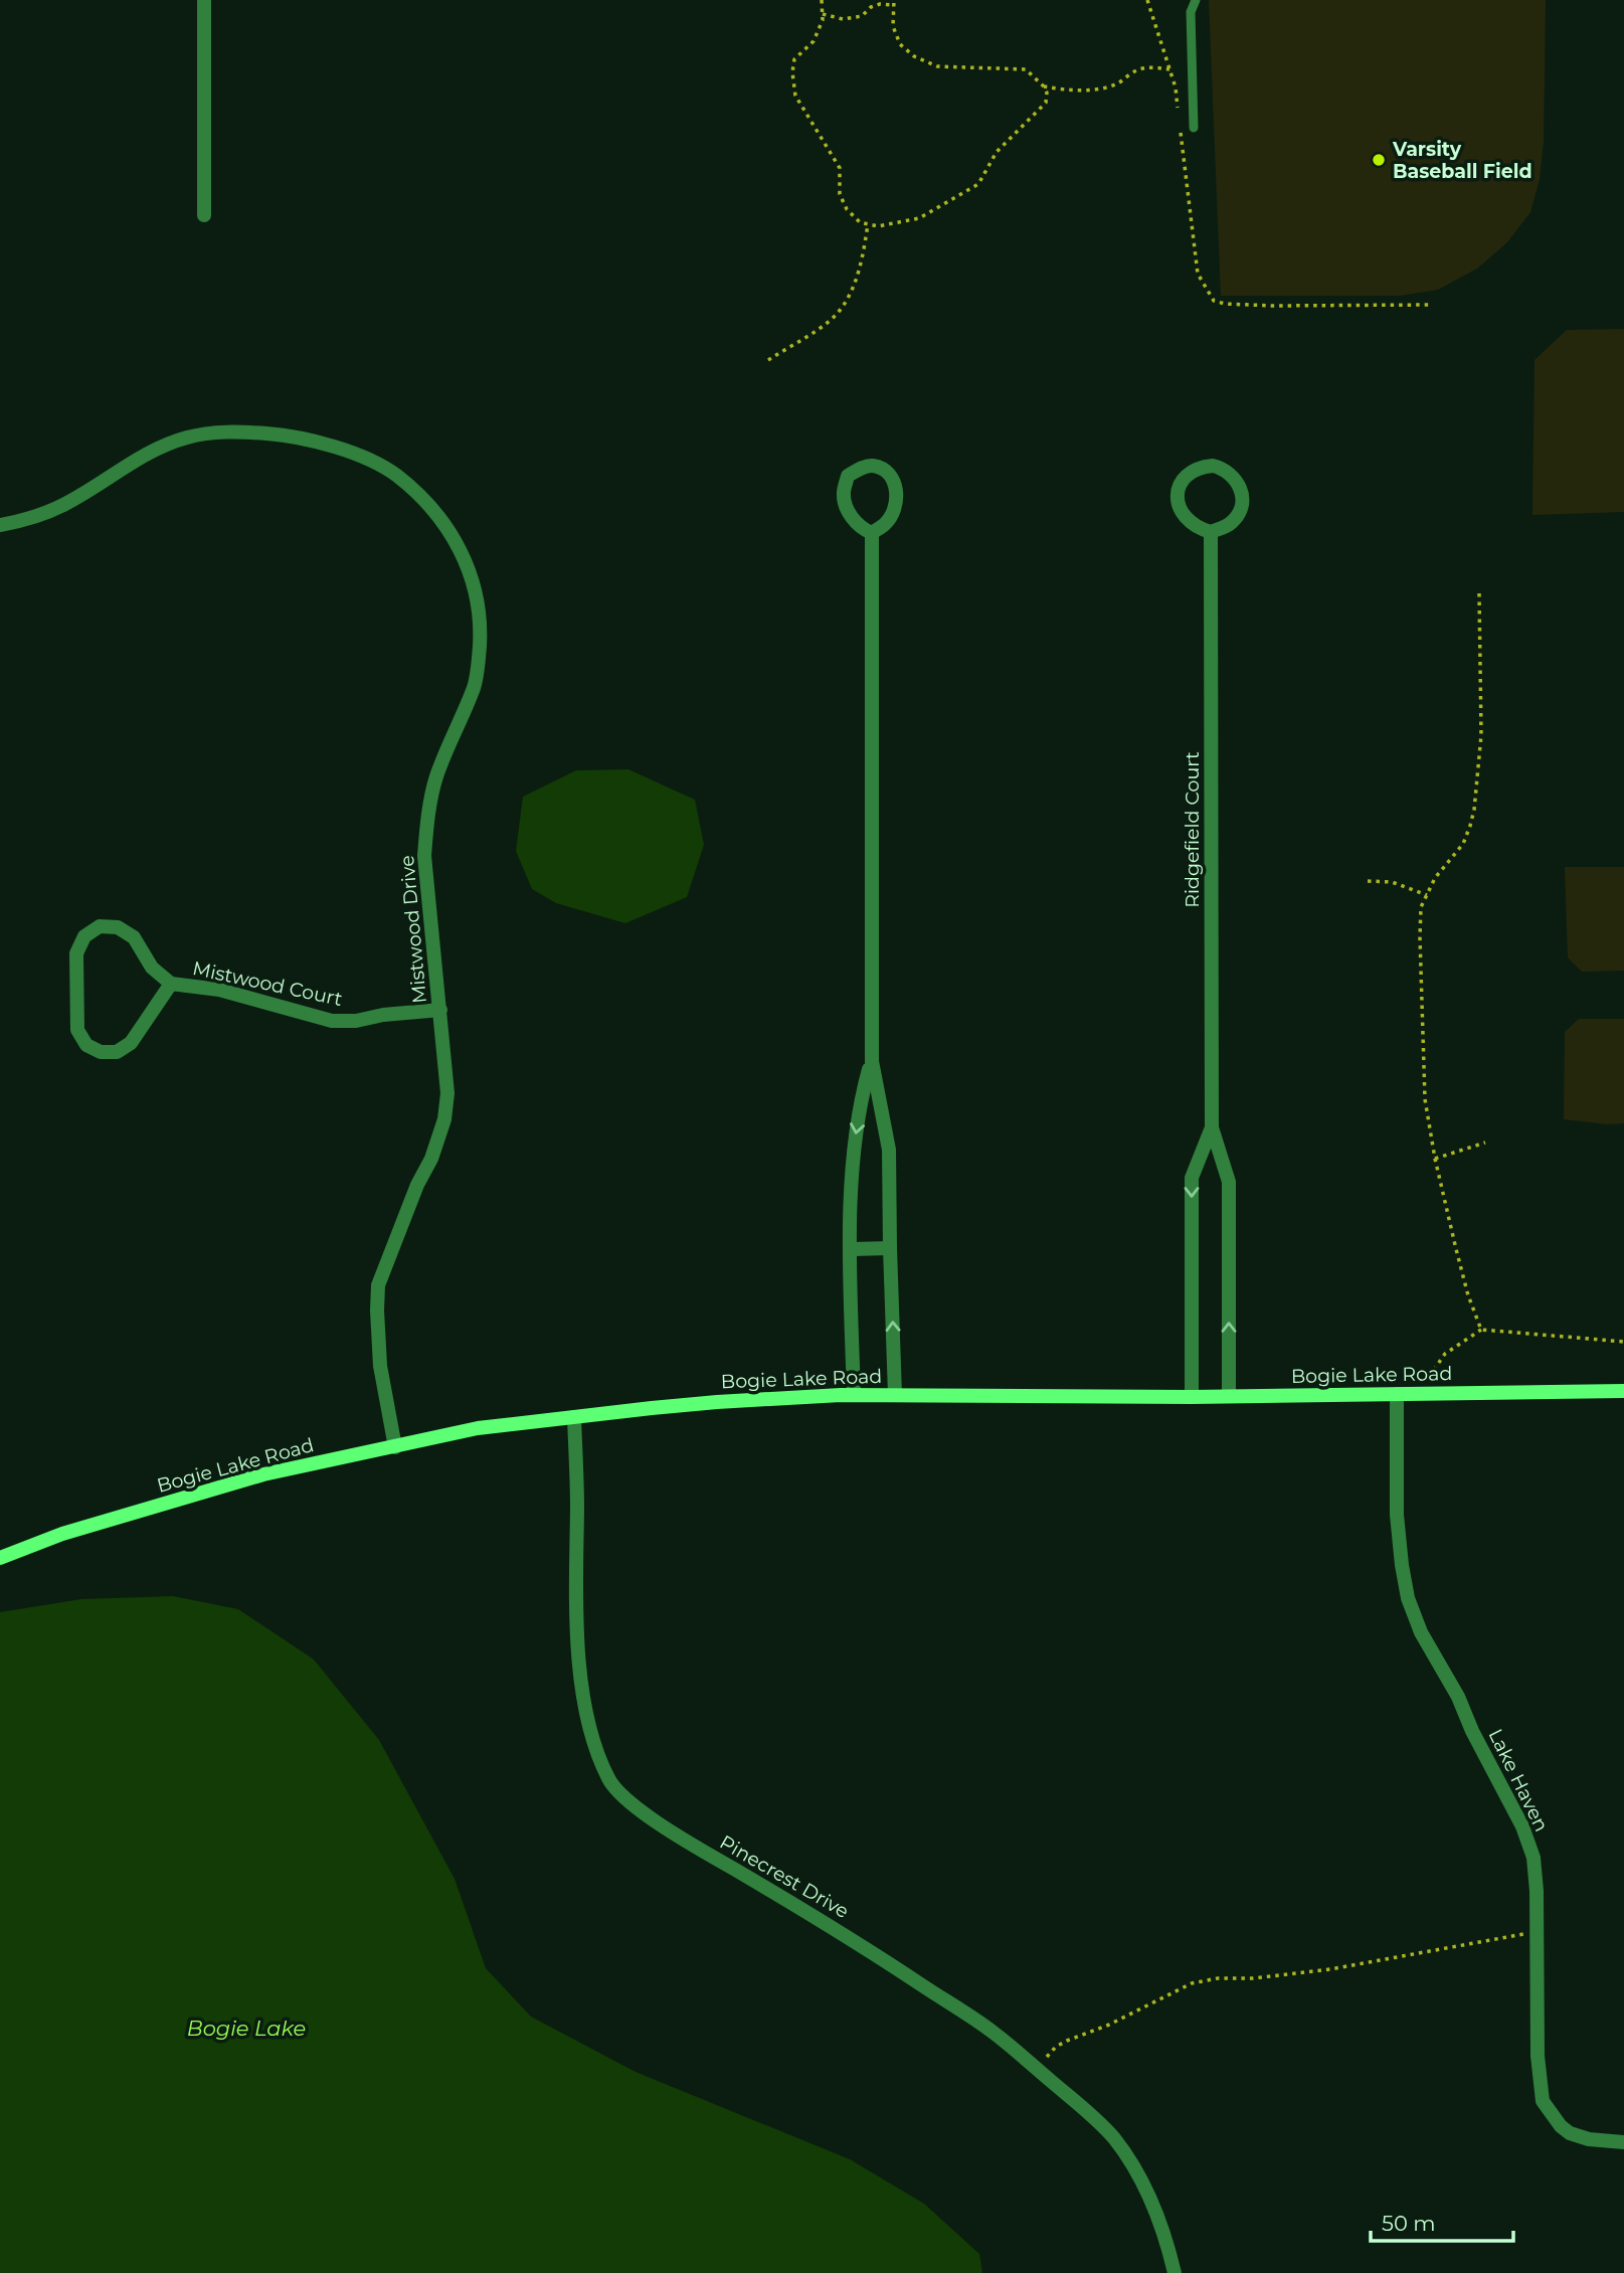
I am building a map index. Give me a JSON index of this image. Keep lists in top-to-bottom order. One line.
{"streets":{"main road":["Bogie Lake Road"],"street":["Ridgefield Court","Mistwood Drive","Mistwood Court","Lake Haven","Pinecrest Drive"]},"crossings":[["Ridgefield Court","Bogie Lake Road"],["Mistwood Drive","Mistwood Court"],["Mistwood Drive","Bogie Lake Road"],["Bogie Lake Road","Lake Haven"],["Bogie Lake Road","Pinecrest Drive"]],"water":["Bogie Lake"],"places":["Varsity Baseball Field"],"scale_bar":"50 m"}
